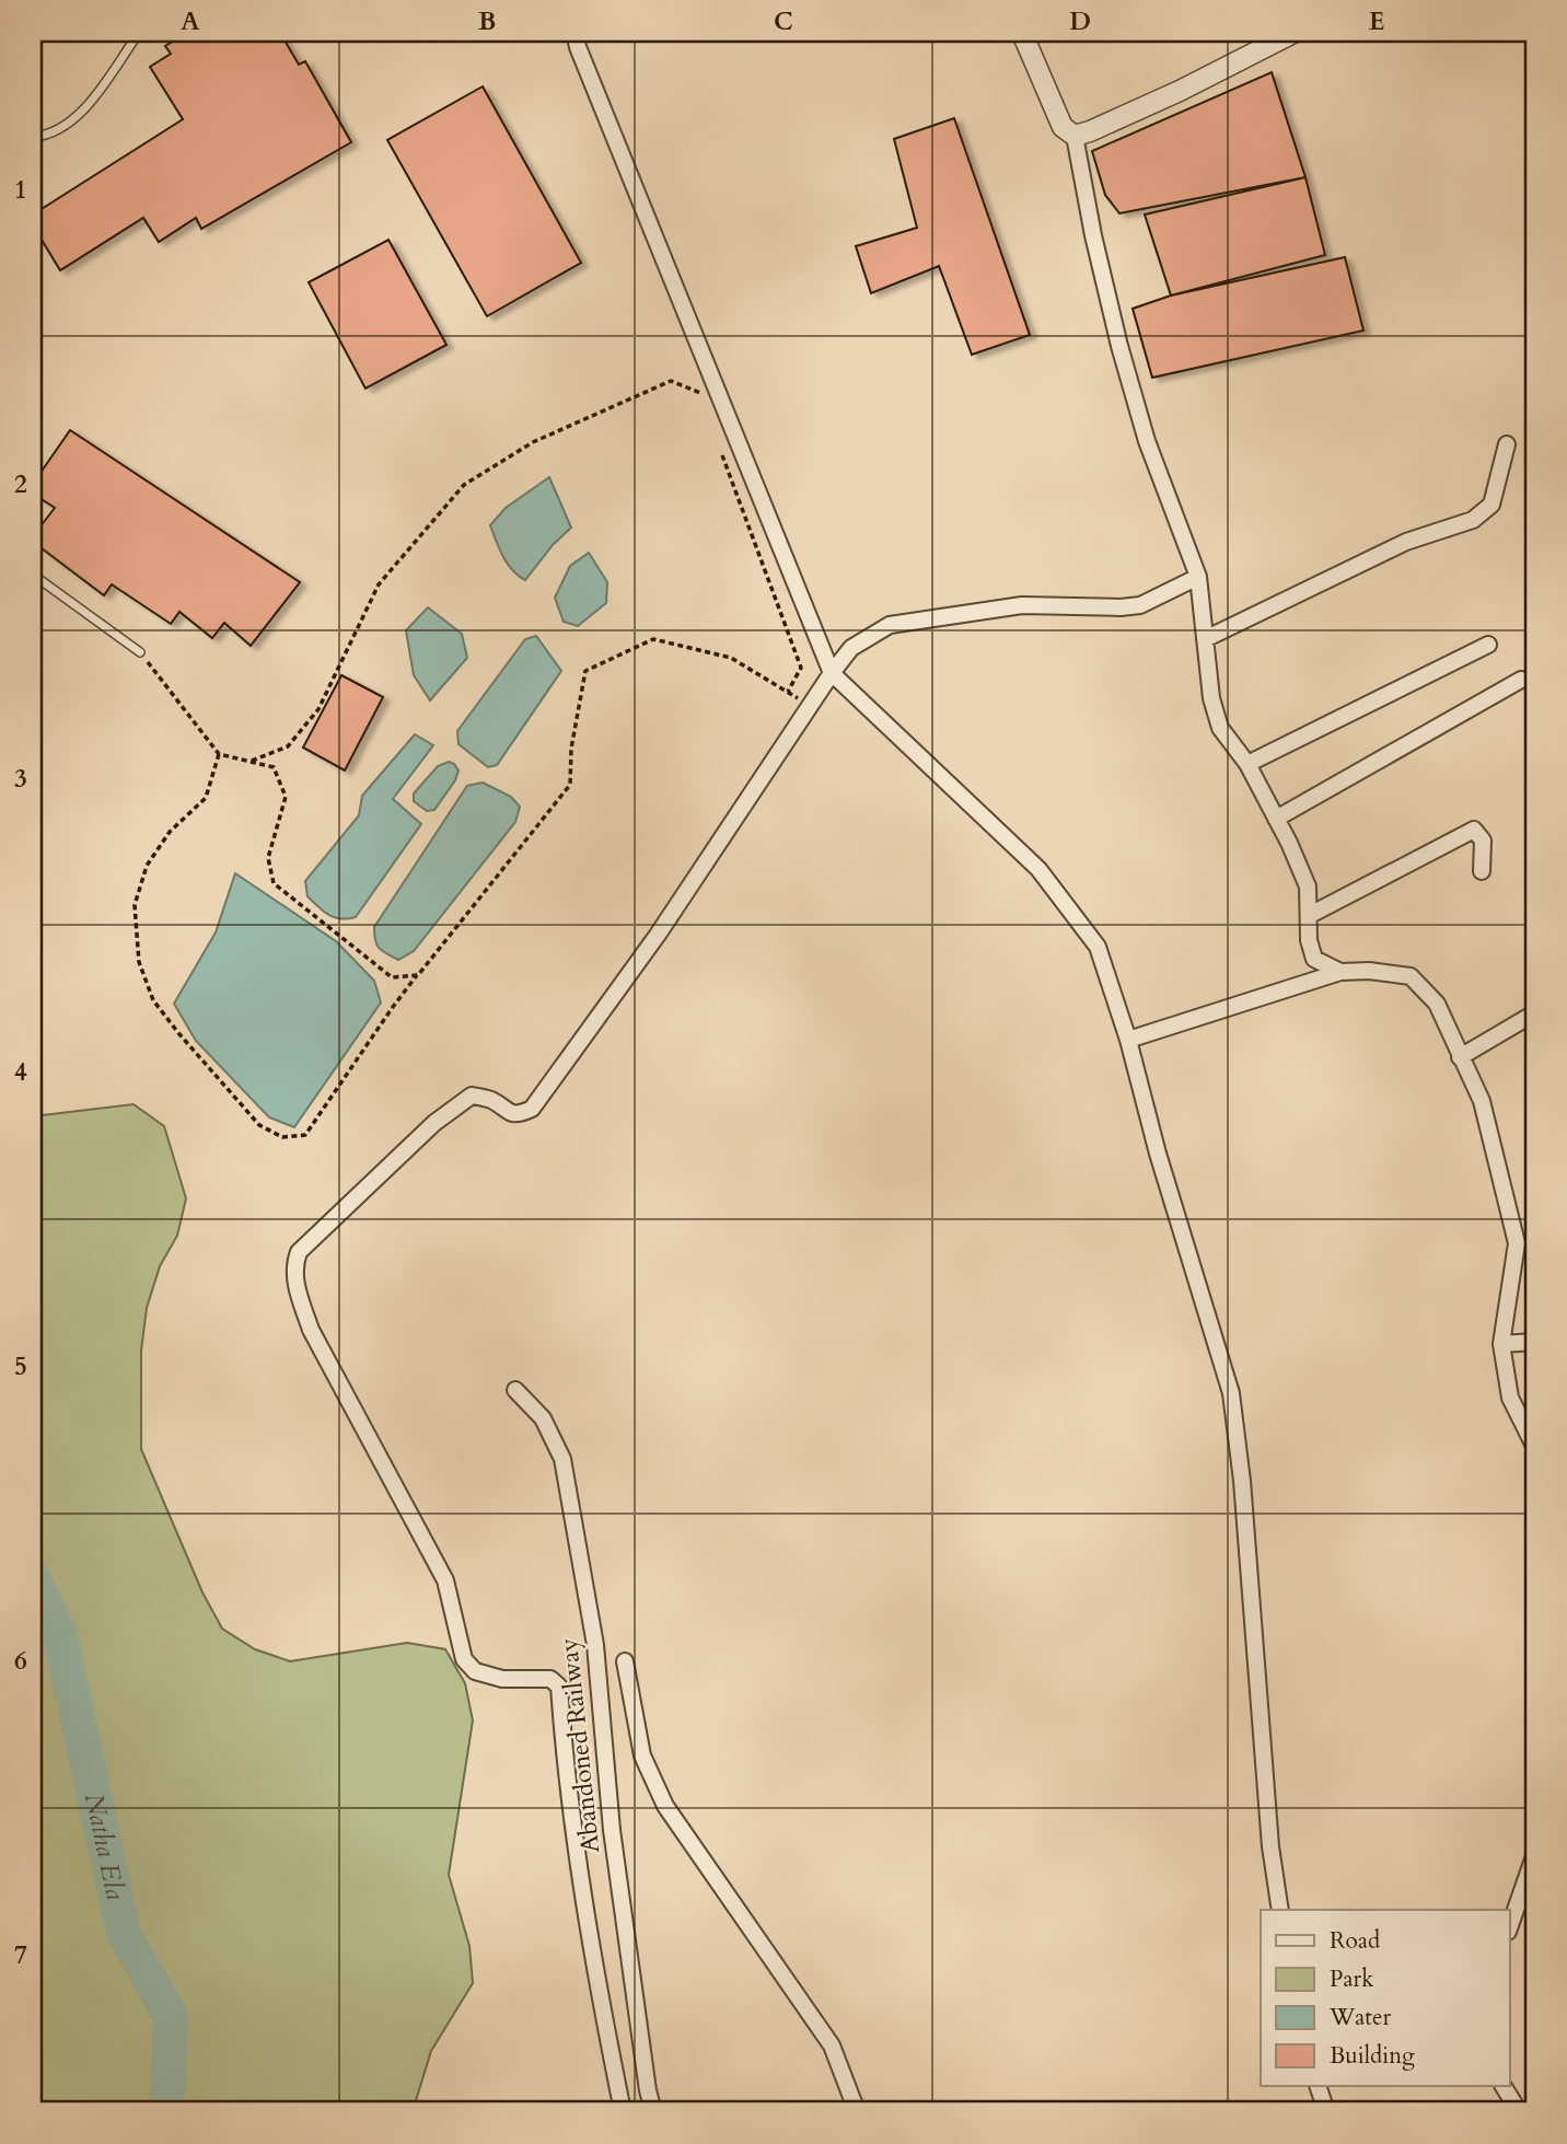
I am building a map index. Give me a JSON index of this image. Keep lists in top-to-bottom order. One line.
{"streets":{"street":["Abandoned Railway"]},"water":["Natha Ela"],"legend":["Road","Park","Water","Building"],"grid":{"columns":["A","B","C","D","E"],"rows":["1","2","3","4","5","6","7"]}}
